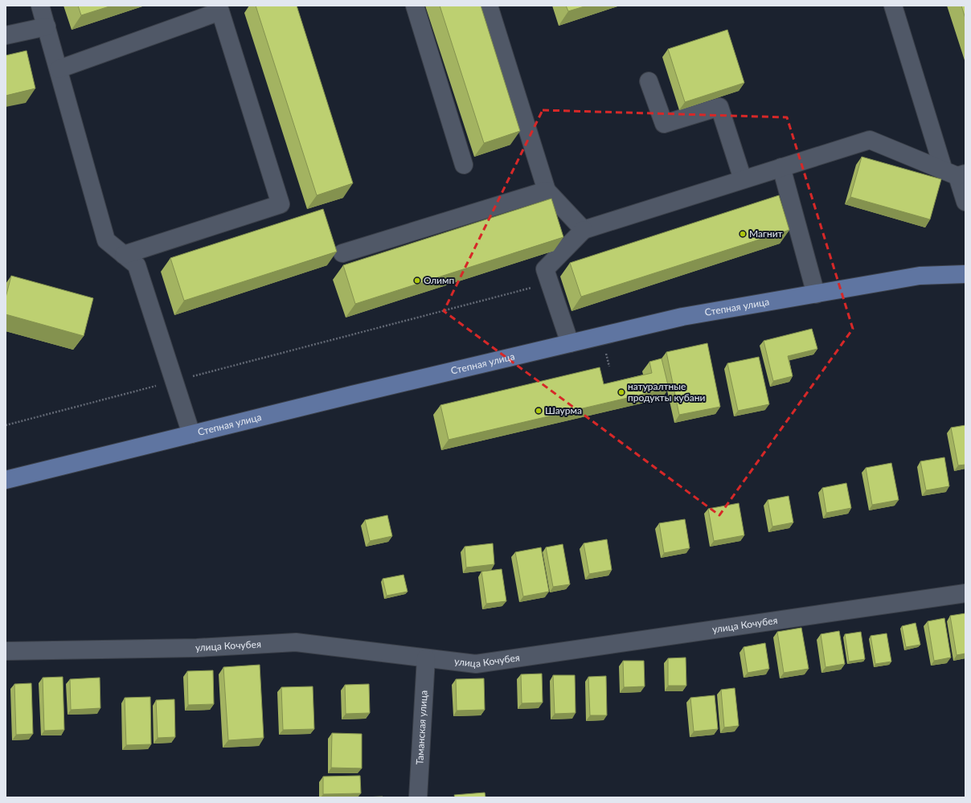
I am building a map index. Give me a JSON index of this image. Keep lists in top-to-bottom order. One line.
{"streets":{"main road":["Степная улица"],"street":["улица Кочубея","Таманская улица"]},"crossings":[["улица Кочубея","Таманская улица"]],"places":["Магнит","Олимп","натуралтные продукты кубани","Шаурма"]}
